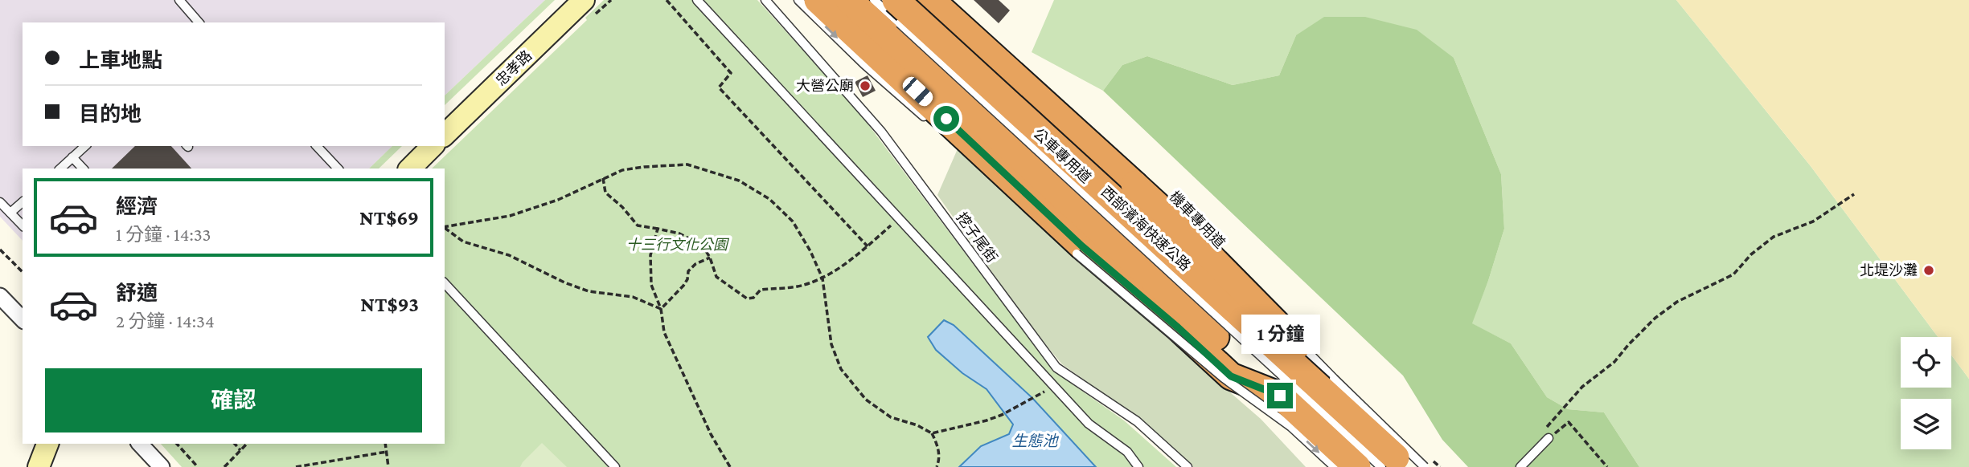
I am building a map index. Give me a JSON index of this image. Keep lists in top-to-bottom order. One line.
{"streets":{"highway":["西部濱海快速公路"],"street":["忠孝路"],"lane":["機車專用道","挖子尾街"]},"water":["生態池"],"parks":["十三行文化公園"],"places":["大營公廟","北堤沙灘"],"page":{"banner":["上車地點","目的地"],"list":[{"name":"經濟","note":"1 分鐘 · 14:33","value":"NT$69"},{"name":"舒適","note":"2 分鐘 · 14:34","value":"NT$93"}],"bubble":"1 分鐘","buttons":"確認"}}
